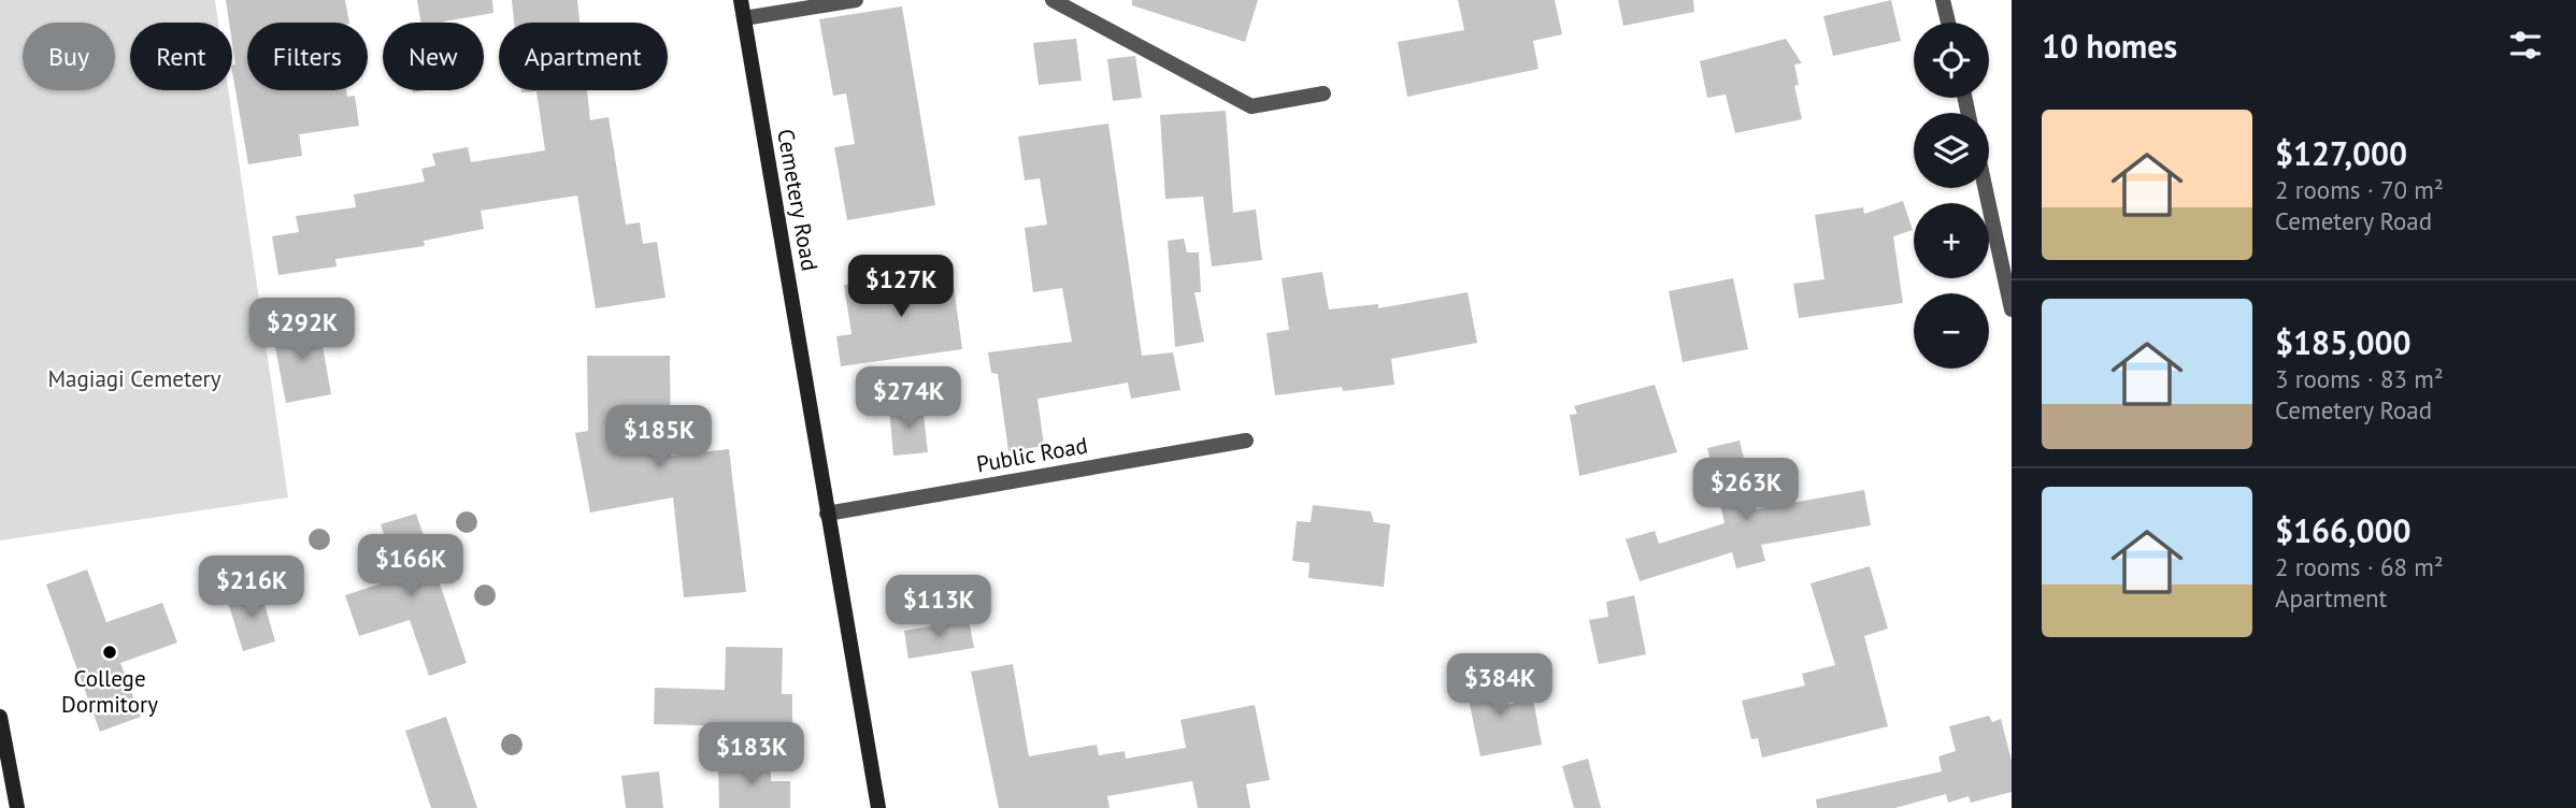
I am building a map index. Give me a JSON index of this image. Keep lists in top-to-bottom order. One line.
{"streets":{"street":["Cemetery Road","Public Road"]},"crossings":[["Cemetery Road","Public Road"]],"parks":["Magiagi Cemetery"],"places":["College Dormitory"],"page":{"heading":"10 homes","map_buttons":["+","−"],"chip":["Buy","Rent","Filters","New","Apartment"],"list":[{"name":"$127,000","note":"2 rooms · 70 m² · Cemetery Road"},{"name":"$185,000","note":"3 rooms · 83 m² · Cemetery Road"},{"name":"$166,000","note":"2 rooms · 68 m² · Apartment"}],"price":["$127K","$292K","$274K","$185K","$263K","$166K","$216K","$113K","$384K","$183K"]}}
